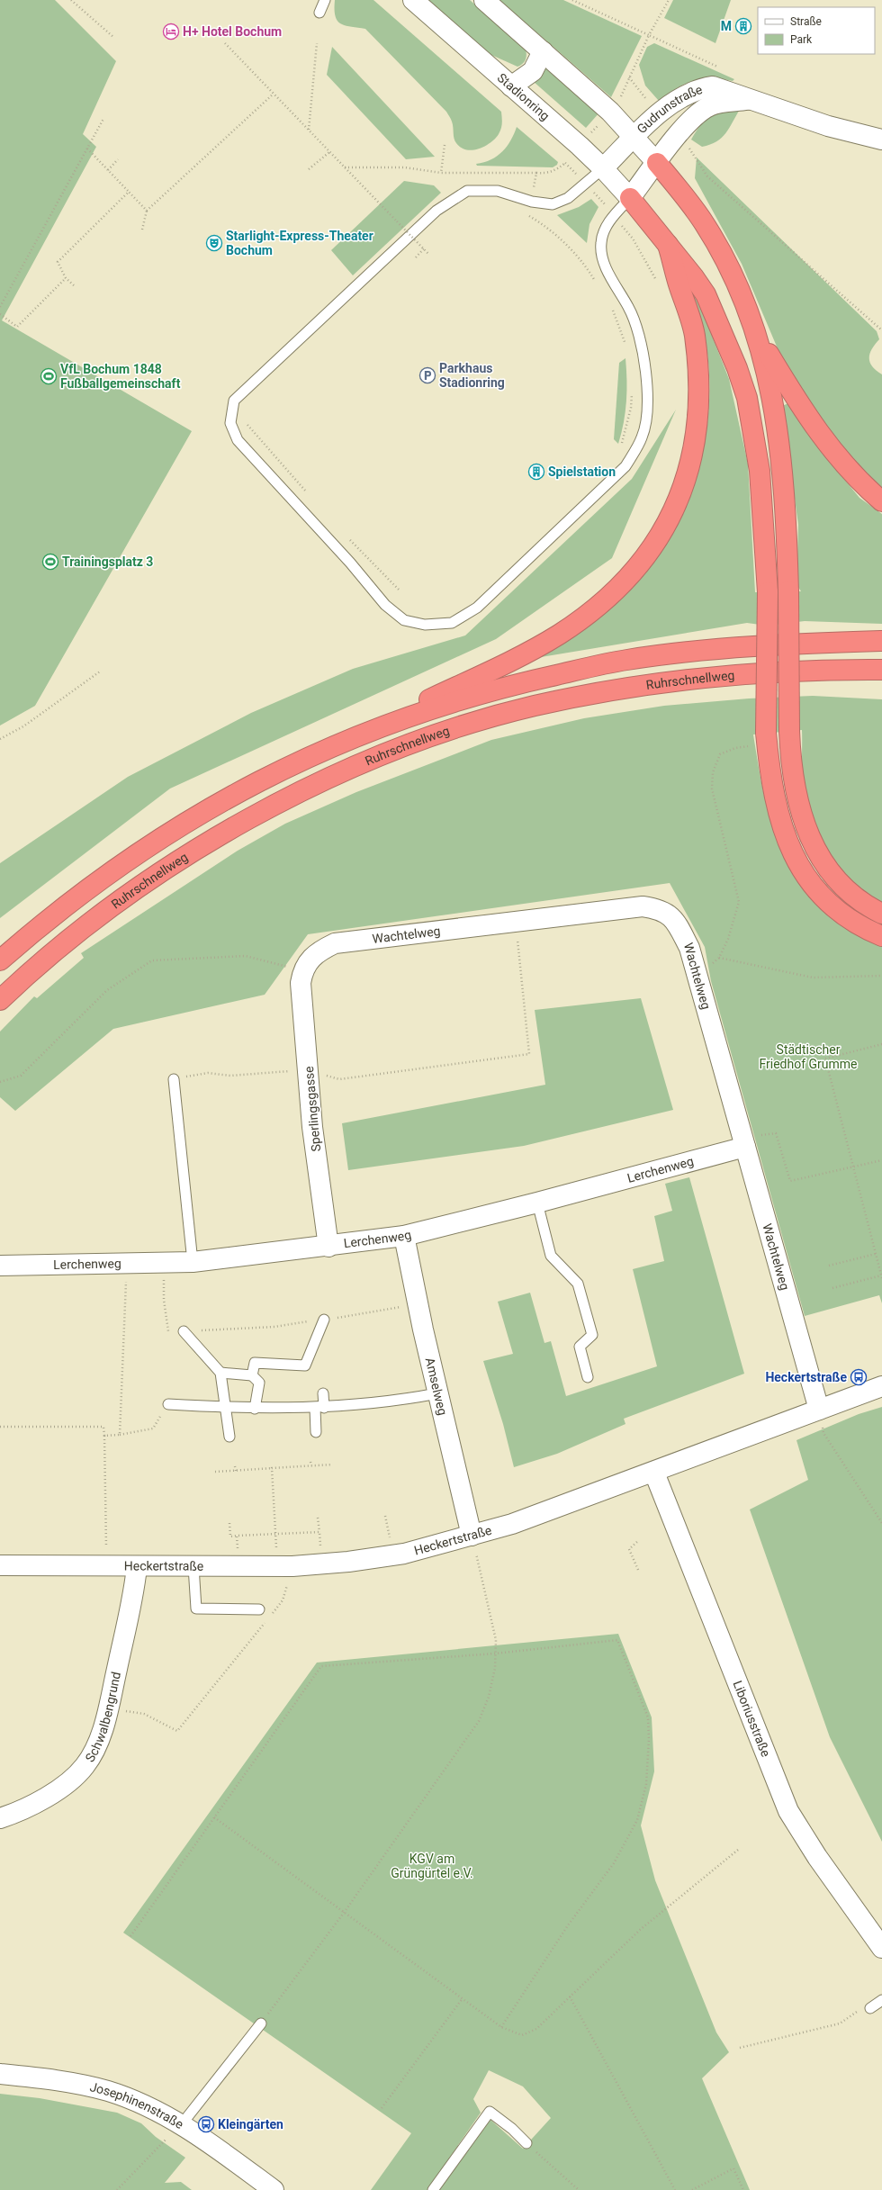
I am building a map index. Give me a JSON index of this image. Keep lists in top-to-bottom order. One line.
{"streets":{"highway":["Ruhrschnellweg"],"street":["Stadionring","Gudrunstraße","Wachtelweg","Sperlingsgasse","Lerchenweg","Amselweg","Heckertstraße","Schwalbengrund","Liboriusstraße","Josephinenstraße"]},"crossings":[["Stadionring","Gudrunstraße"],["Wachtelweg","Sperlingsgasse"],["Wachtelweg","Lerchenweg"],["Wachtelweg","Heckertstraße"],["Sperlingsgasse","Lerchenweg"],["Lerchenweg","Amselweg"],["Amselweg","Heckertstraße"],["Heckertstraße","Schwalbengrund"],["Heckertstraße","Liboriusstraße"]],"parks":["Städtischer Friedhof Grumme","KGV am Grüngürtel e.V."],"places":{"building":["M","Spielstation"],"hotel":["H+ Hotel Bochum"],"theatre":["Starlight-Express-Theater Bochum"],"parking":["Parkhaus Stadionring"],"sports":["VfL Bochum 1848 Fußballgemeinschaft","Trainingsplatz 3"],"bus stop":["Heckertstraße","Kleingärten"]},"legend":["Straße","Park"]}
